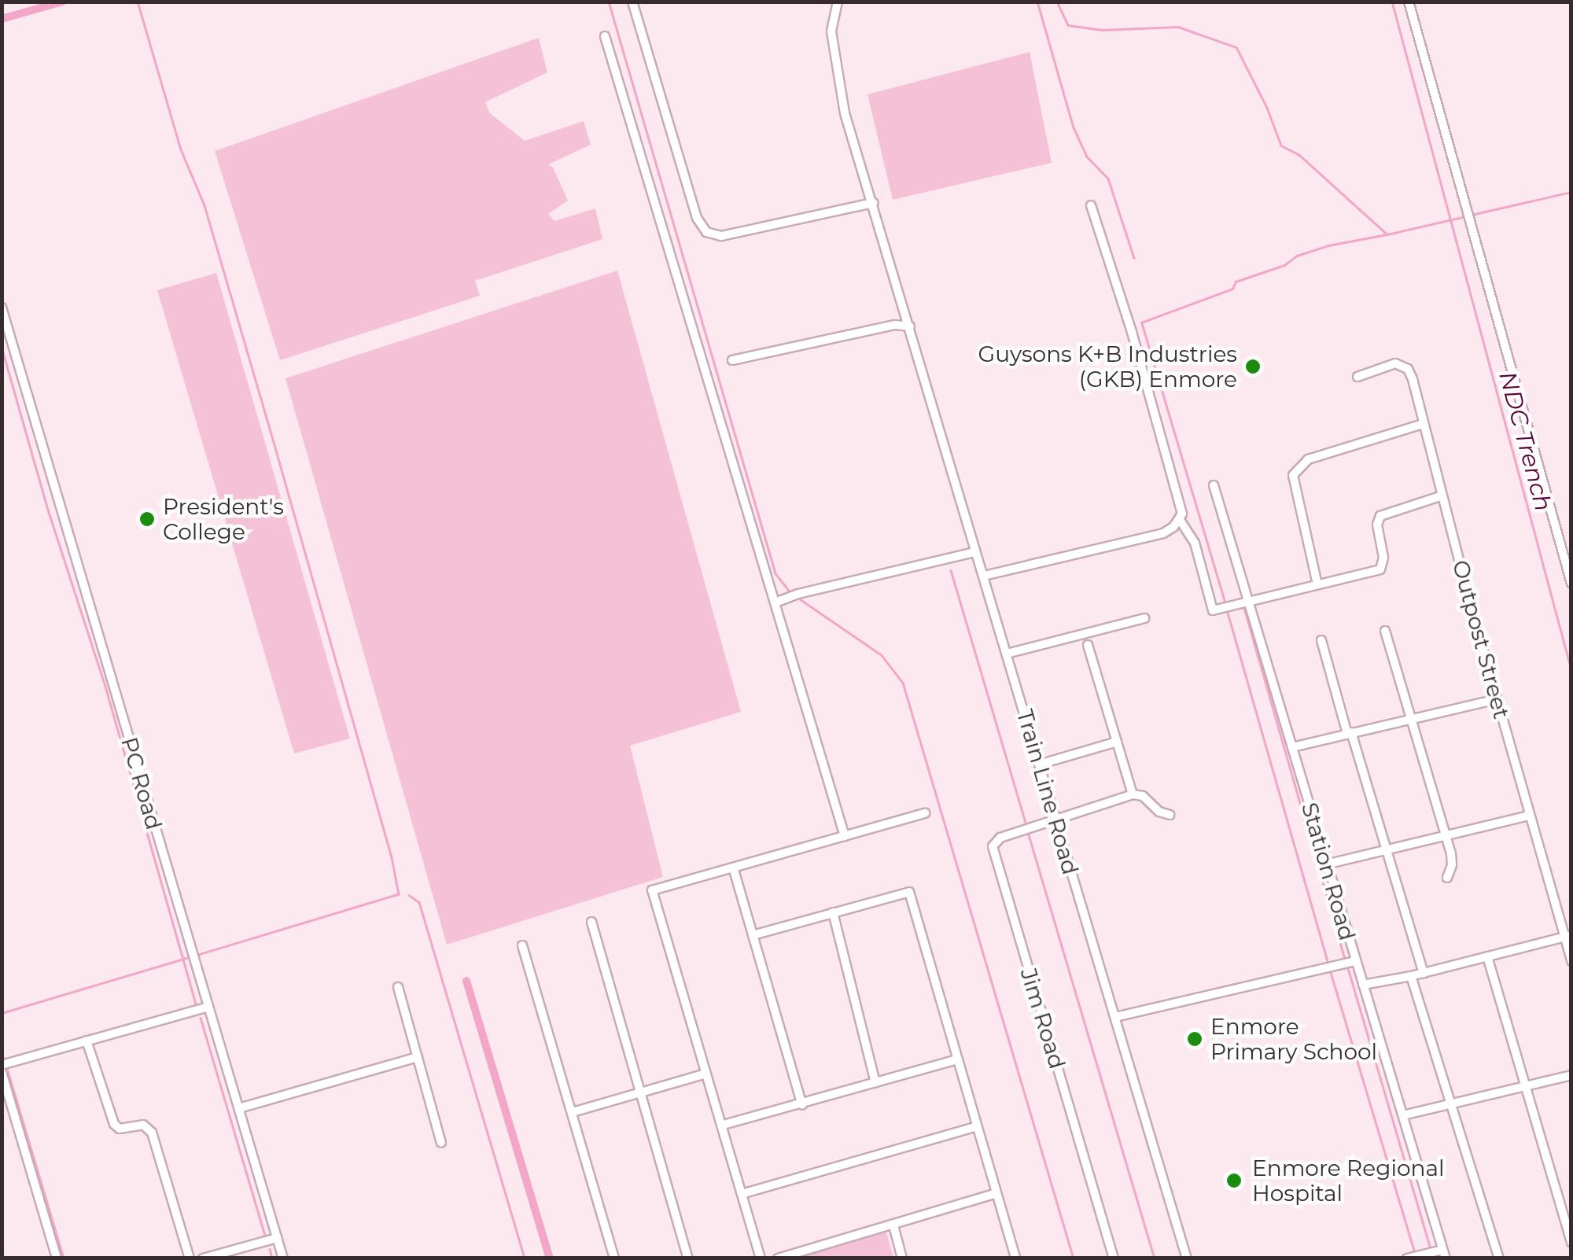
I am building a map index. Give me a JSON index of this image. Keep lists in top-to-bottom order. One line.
{"streets":{"street":["Outpost Street","PC Road","Train Line Road","Station Road","Jim Road"]},"crossings":[["Train Line Road","Jim Road"]],"water":["NDC Trench"],"places":["Guysons K+B Industries (GKB) Enmore","President's College","Enmore Primary School","Enmore Regional Hospital"]}
